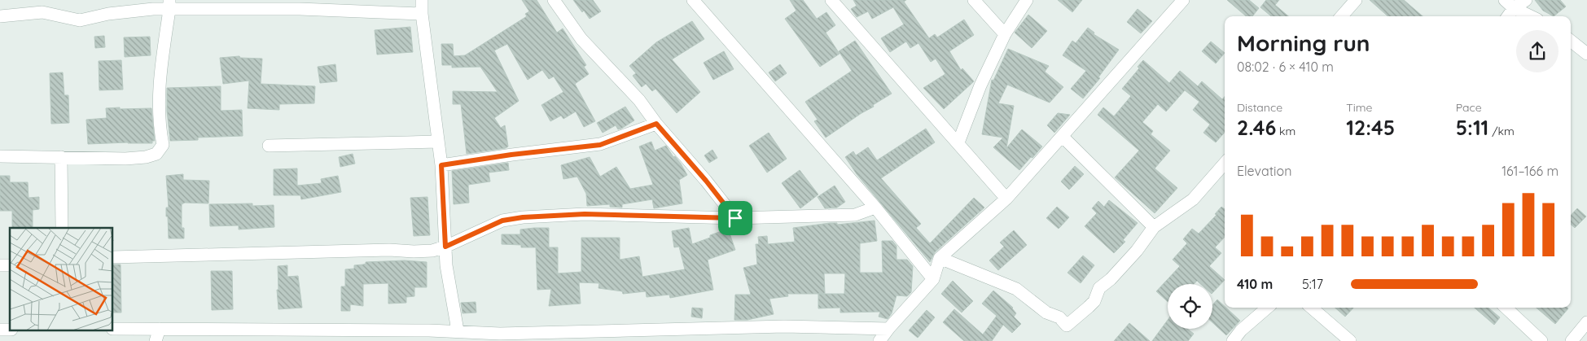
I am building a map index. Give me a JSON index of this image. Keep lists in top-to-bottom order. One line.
{"page":{"heading":["Morning run","08:02 · 6 × 410 m"],"stats":[["Distance","2.46 km"],["Time","12:45"],["Pace","5:11 /km"]],"chart":["Elevation","161–166 m"],"list":[{"name":"410 m","note":"5:17"}]}}
